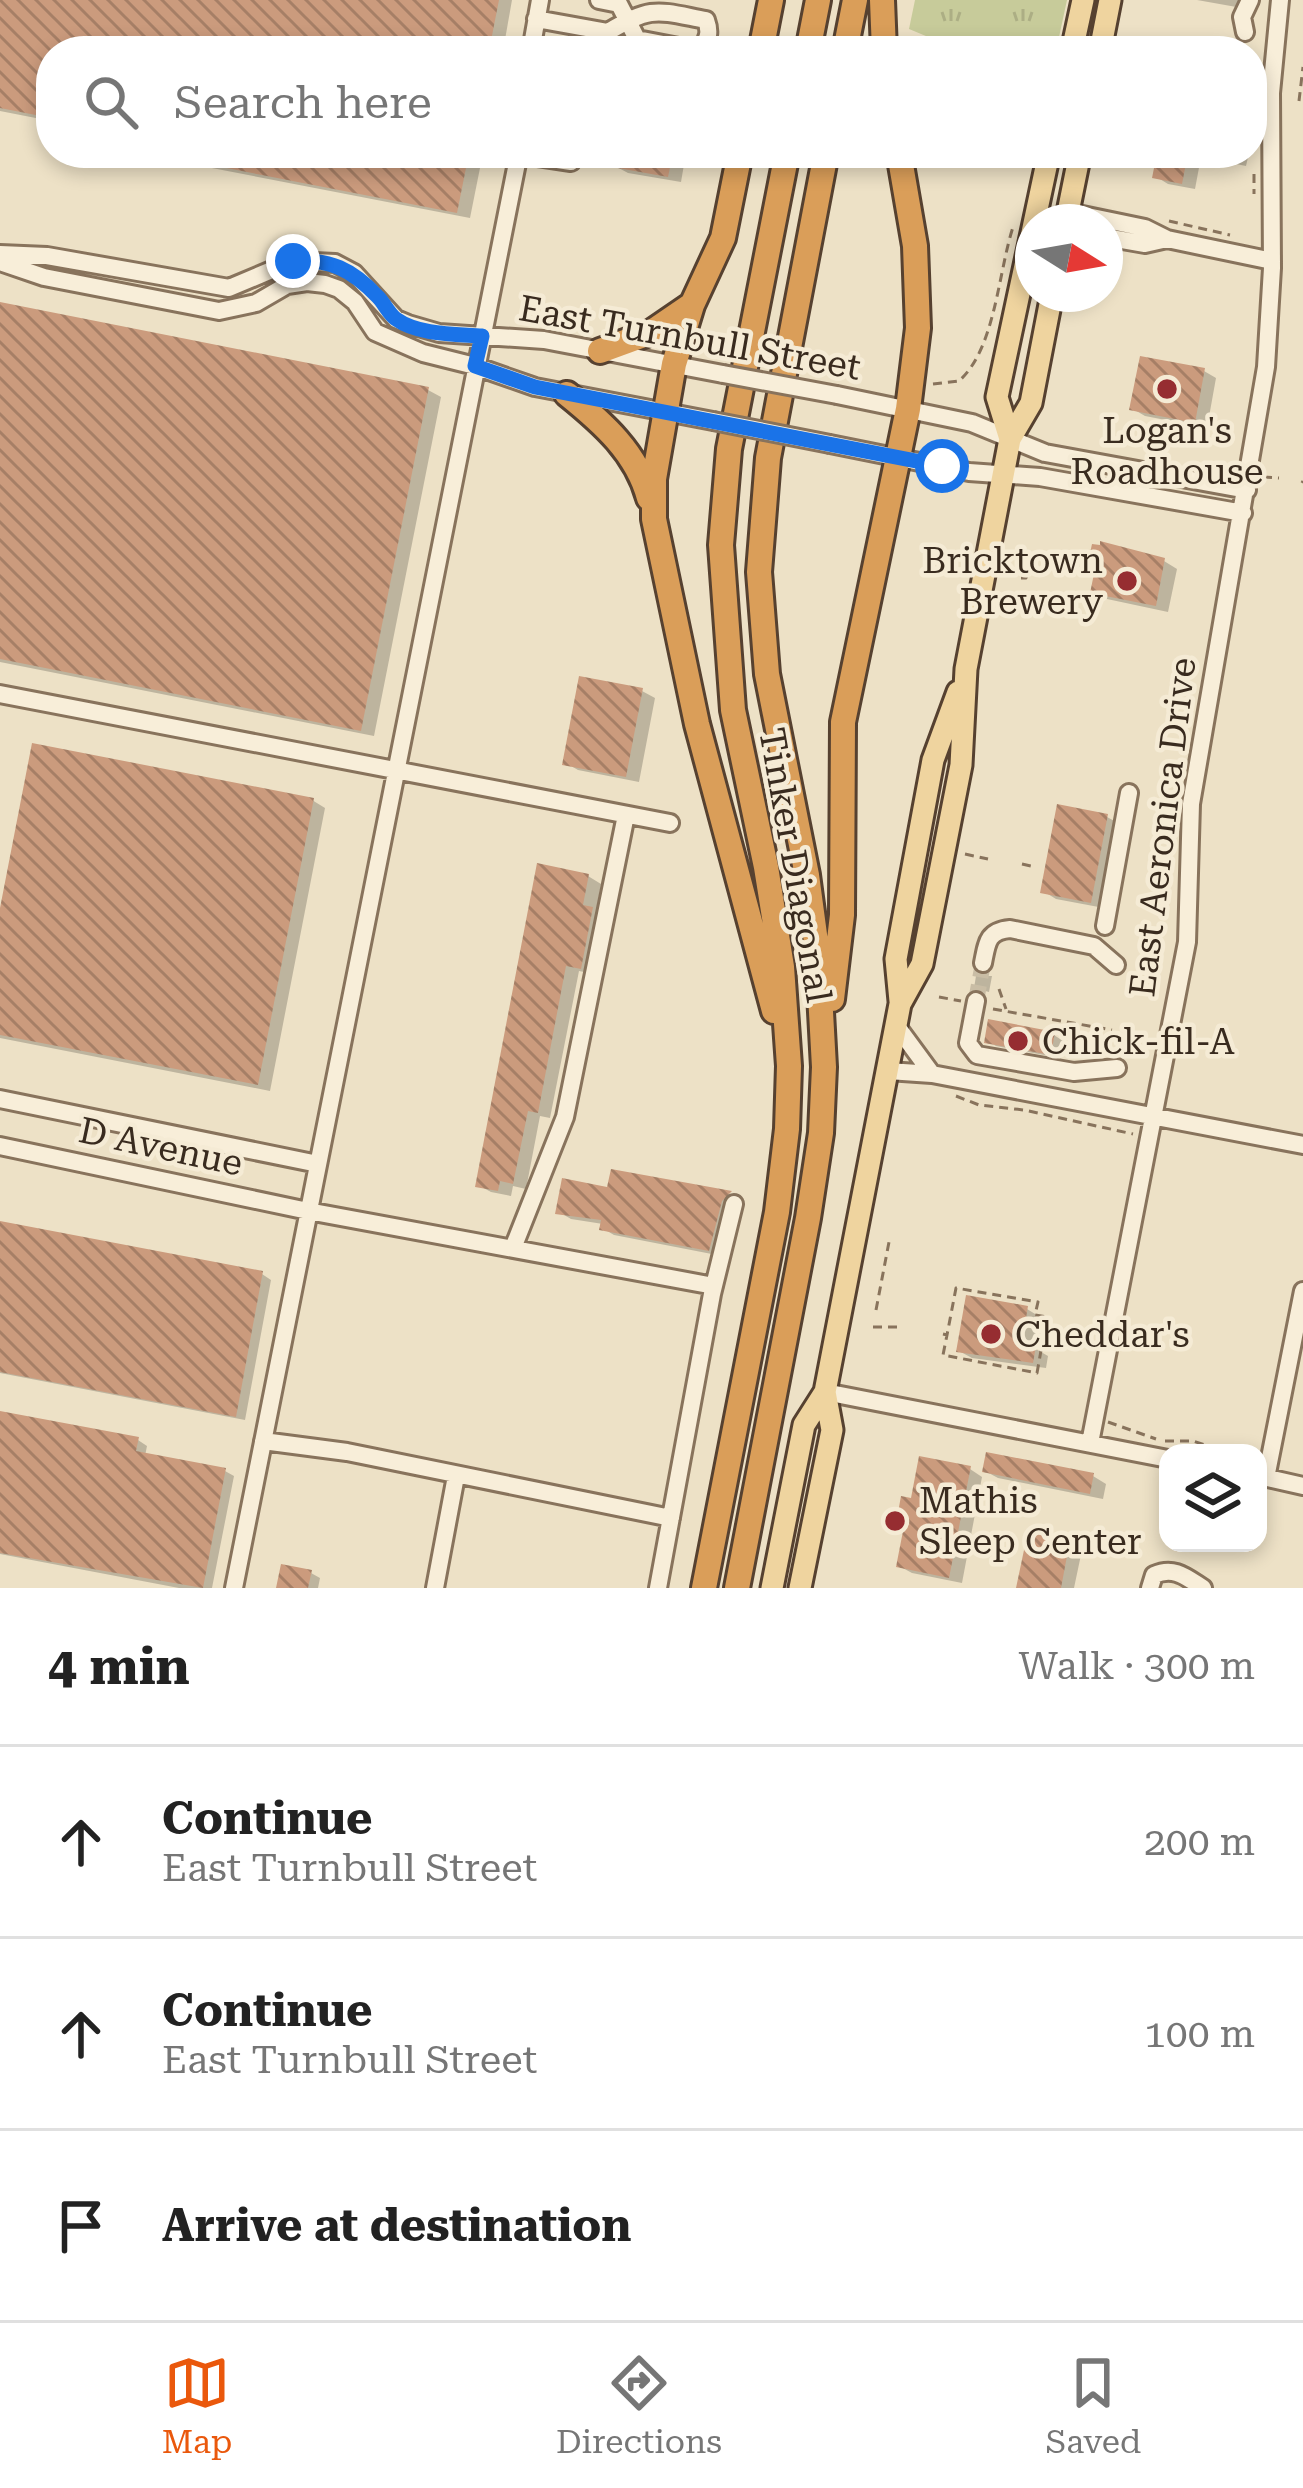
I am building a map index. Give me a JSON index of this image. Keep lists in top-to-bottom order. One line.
{"streets":{"highway":["Tinker Diagonal"],"street":["East Turnbull Street","East Aeronica Drive","D Avenue"]},"crossings":[["East Turnbull Street","East Aeronica Drive"]],"places":["Logan's Roadhouse","Bricktown Brewery","Chick-fil-A","Cheddar's","Mathis Sleep Center"],"north":"right","page":{"search":"Search here","heading":["4 min","Walk · 300 m"],"list":[["Continue","East Turnbull Street","200 m"],["Continue","East Turnbull Street","100 m"],"Arrive at destination"],"nav":["Map","Directions","Saved"]}}
